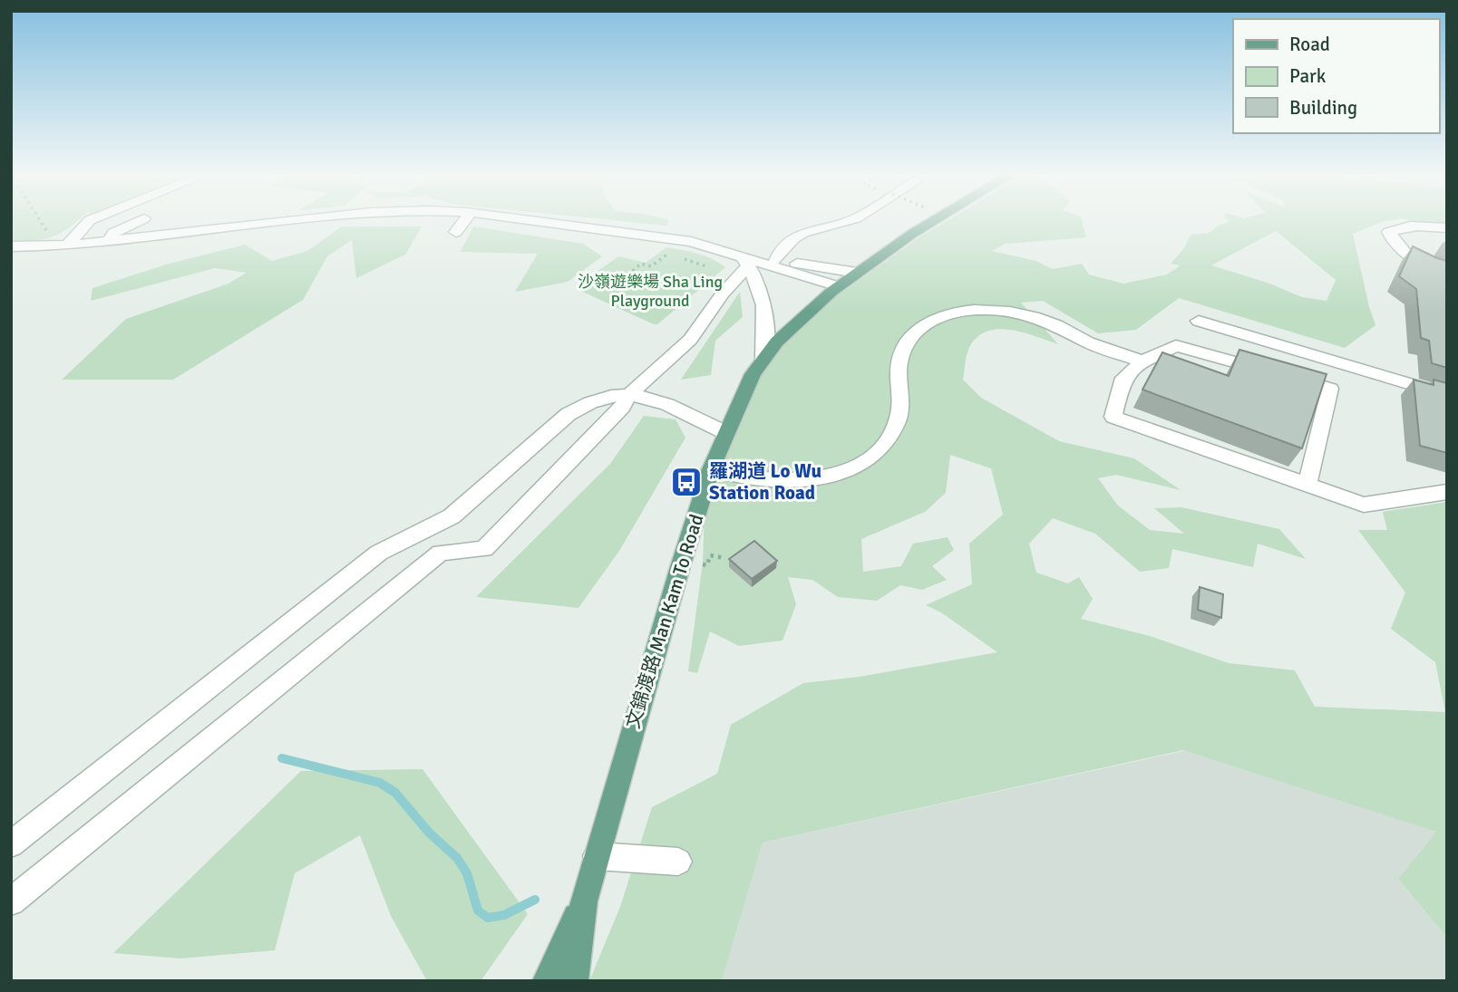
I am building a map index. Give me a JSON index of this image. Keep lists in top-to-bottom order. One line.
{"streets":{"main road":["文錦渡路 Man Kam To Road"]},"parks":["沙嶺遊樂場 Sha Ling Playground"],"places":{"bus stop":["羅湖道 Lo Wu Station Road"]},"legend":["Road","Park","Building"]}
